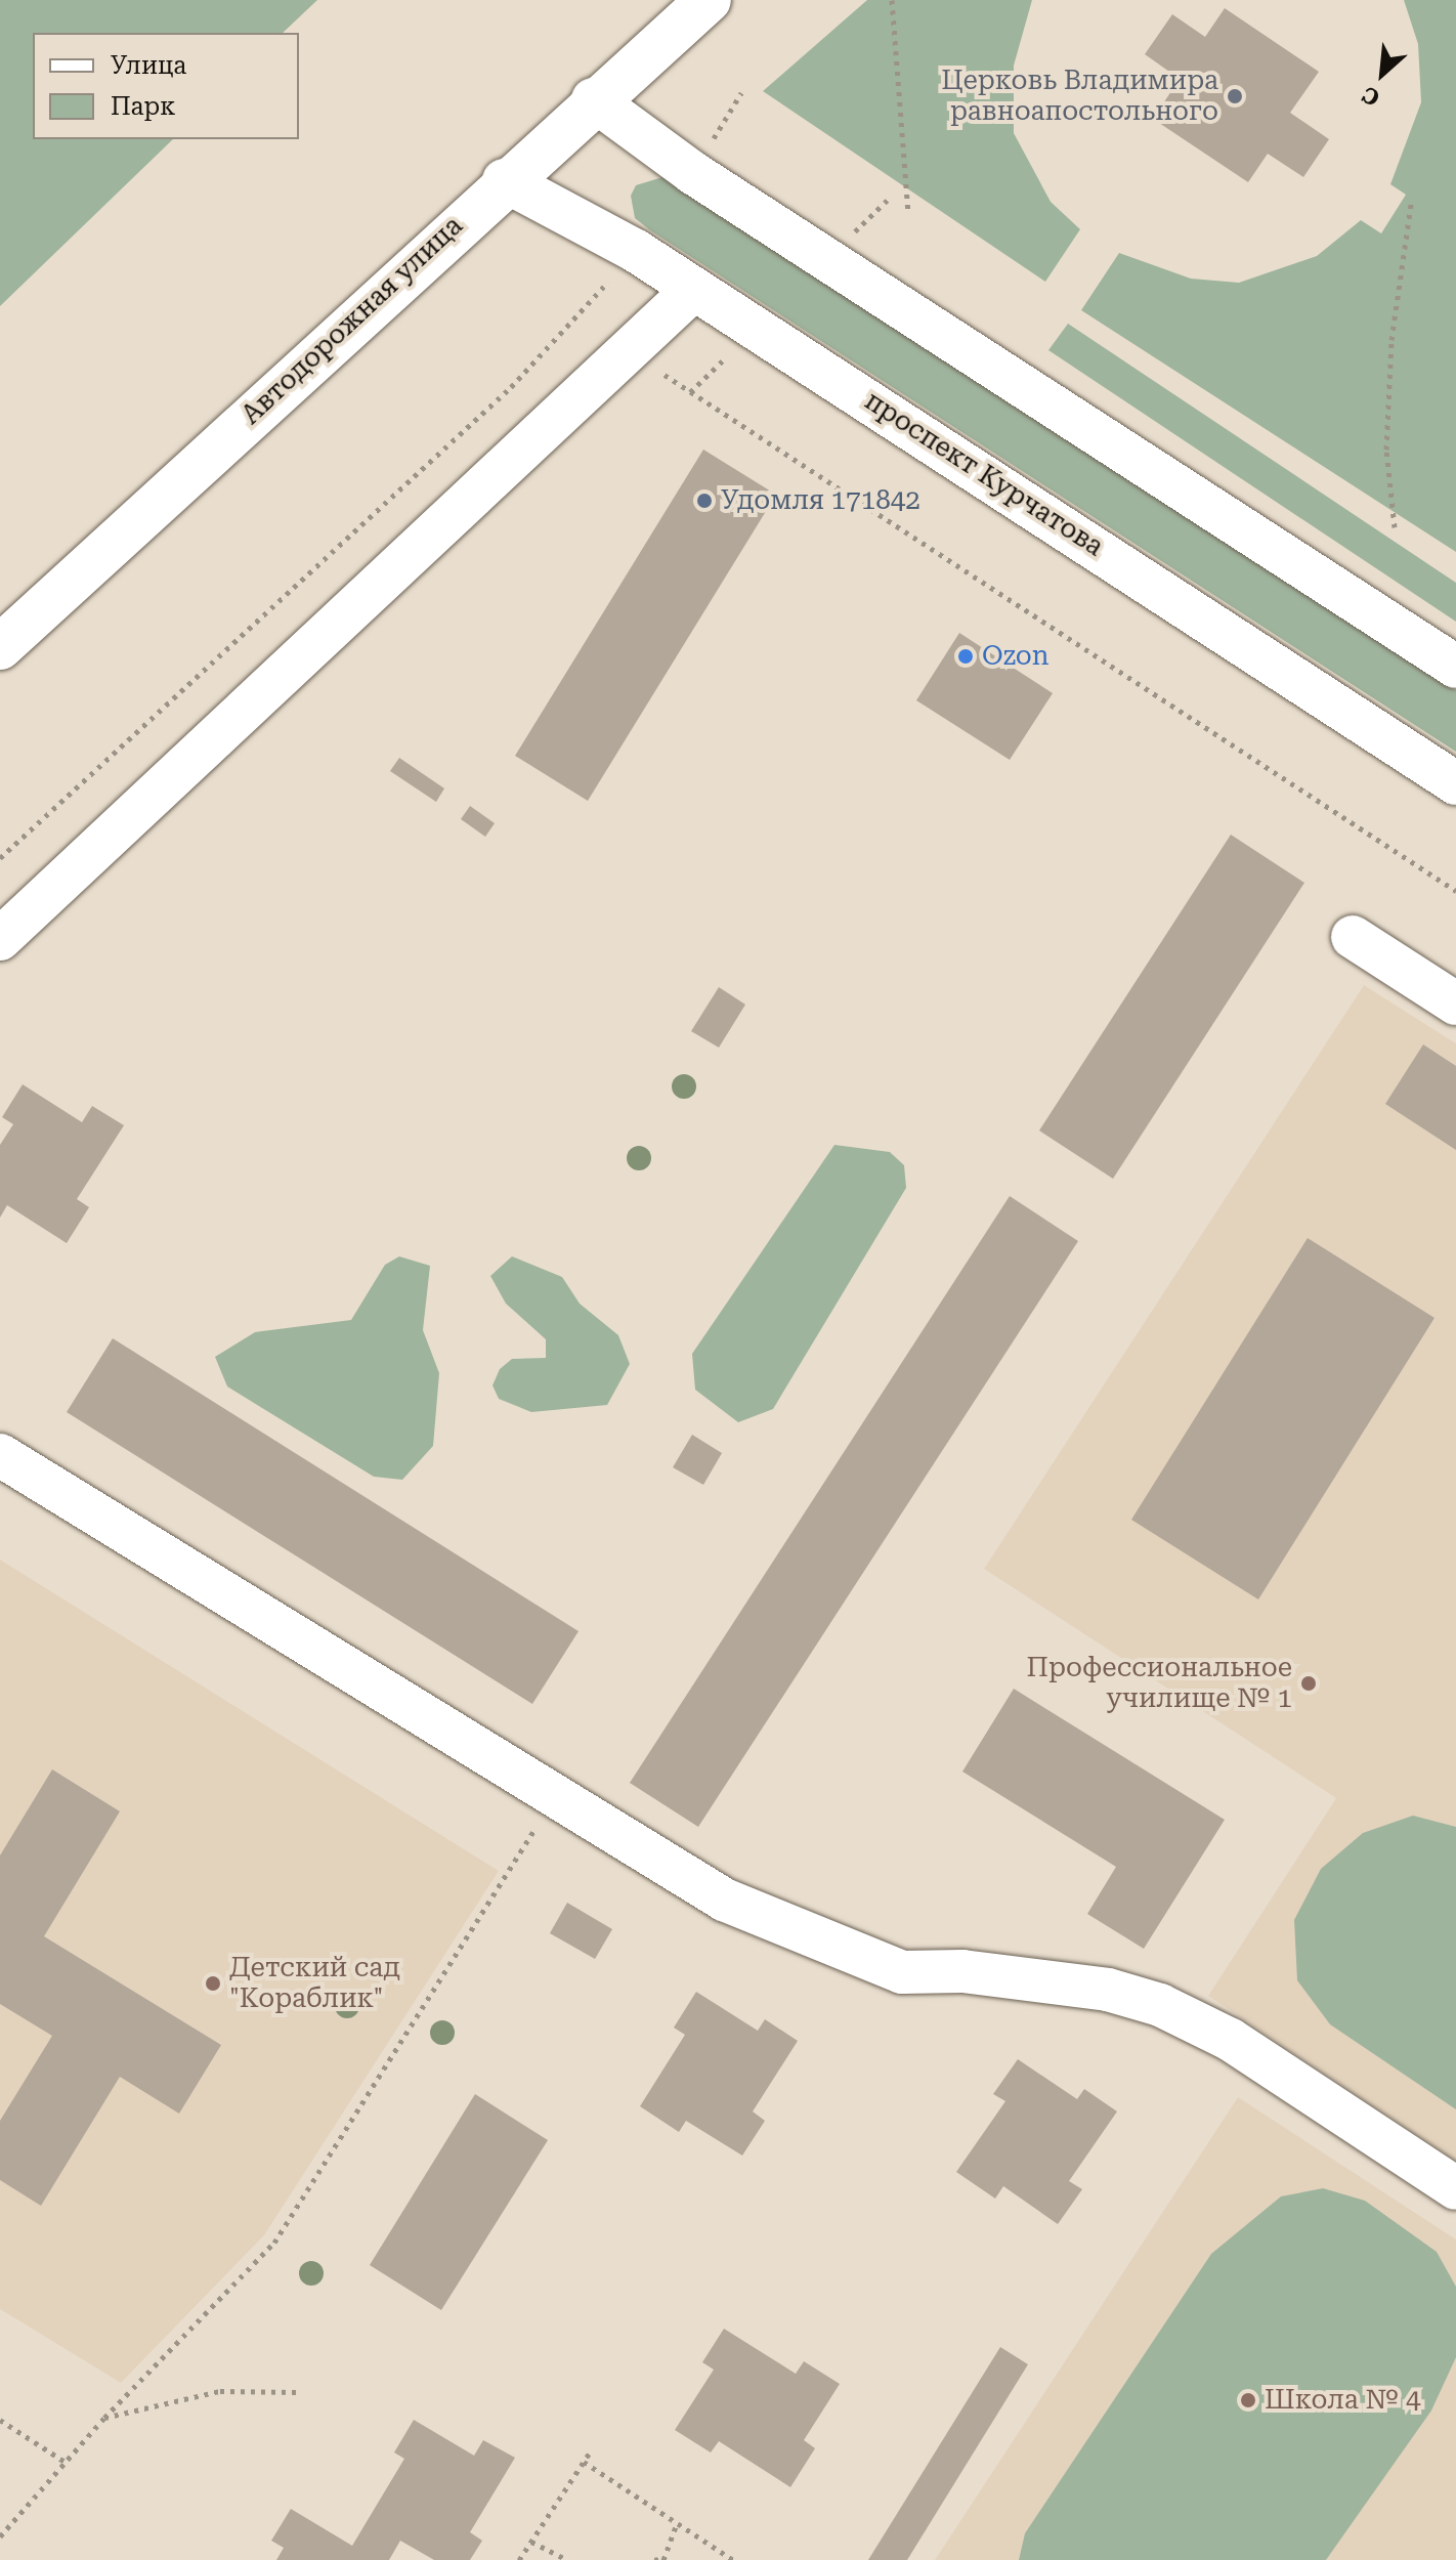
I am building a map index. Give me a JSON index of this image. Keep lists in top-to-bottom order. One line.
{"streets":{"main road":["Автодорожная улица"],"street":["проспект Курчатова"]},"crossings":[["Автодорожная улица","проспект Курчатова"]],"places":["Церковь Владимира равноапостольного","Удомля 171842","Ozon","Профессиональное училище № 1","Детский сад \"Кораблик\"","Школа № 4"],"legend":["Улица","Парк"],"north":"bottom left"}
